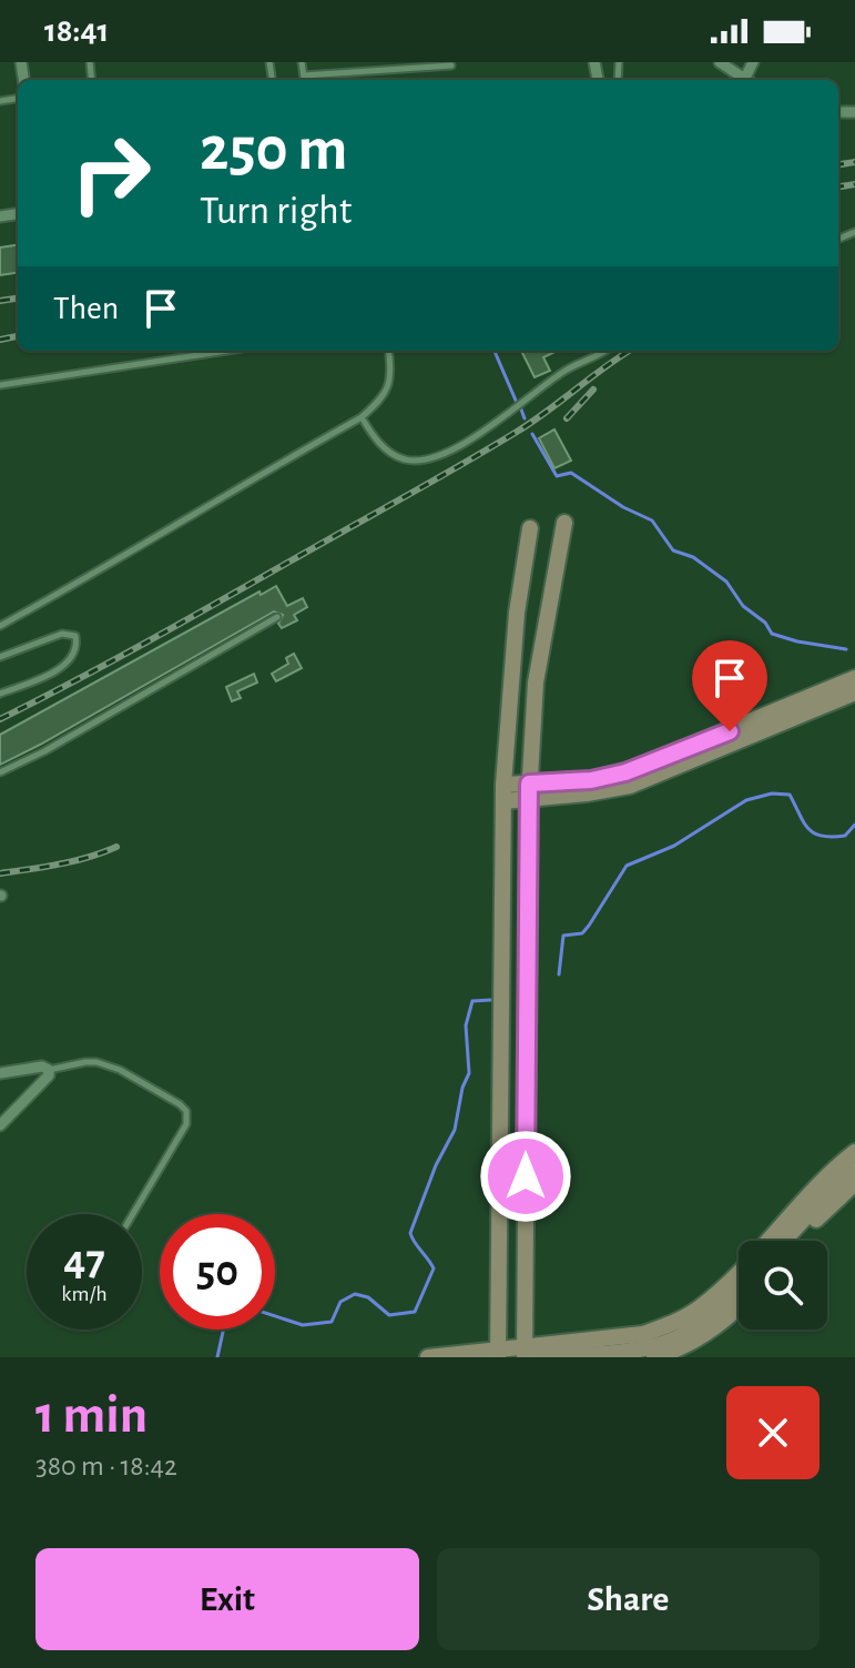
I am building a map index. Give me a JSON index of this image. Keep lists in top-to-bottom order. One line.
{"page":{"status":"18:41","turn":["250 m","Turn right"],"then":"Then","speed":"47 km/h","limit":"50","heading":["1 min","380 m · 18:42"],"buttons":["Exit","Share"]}}
